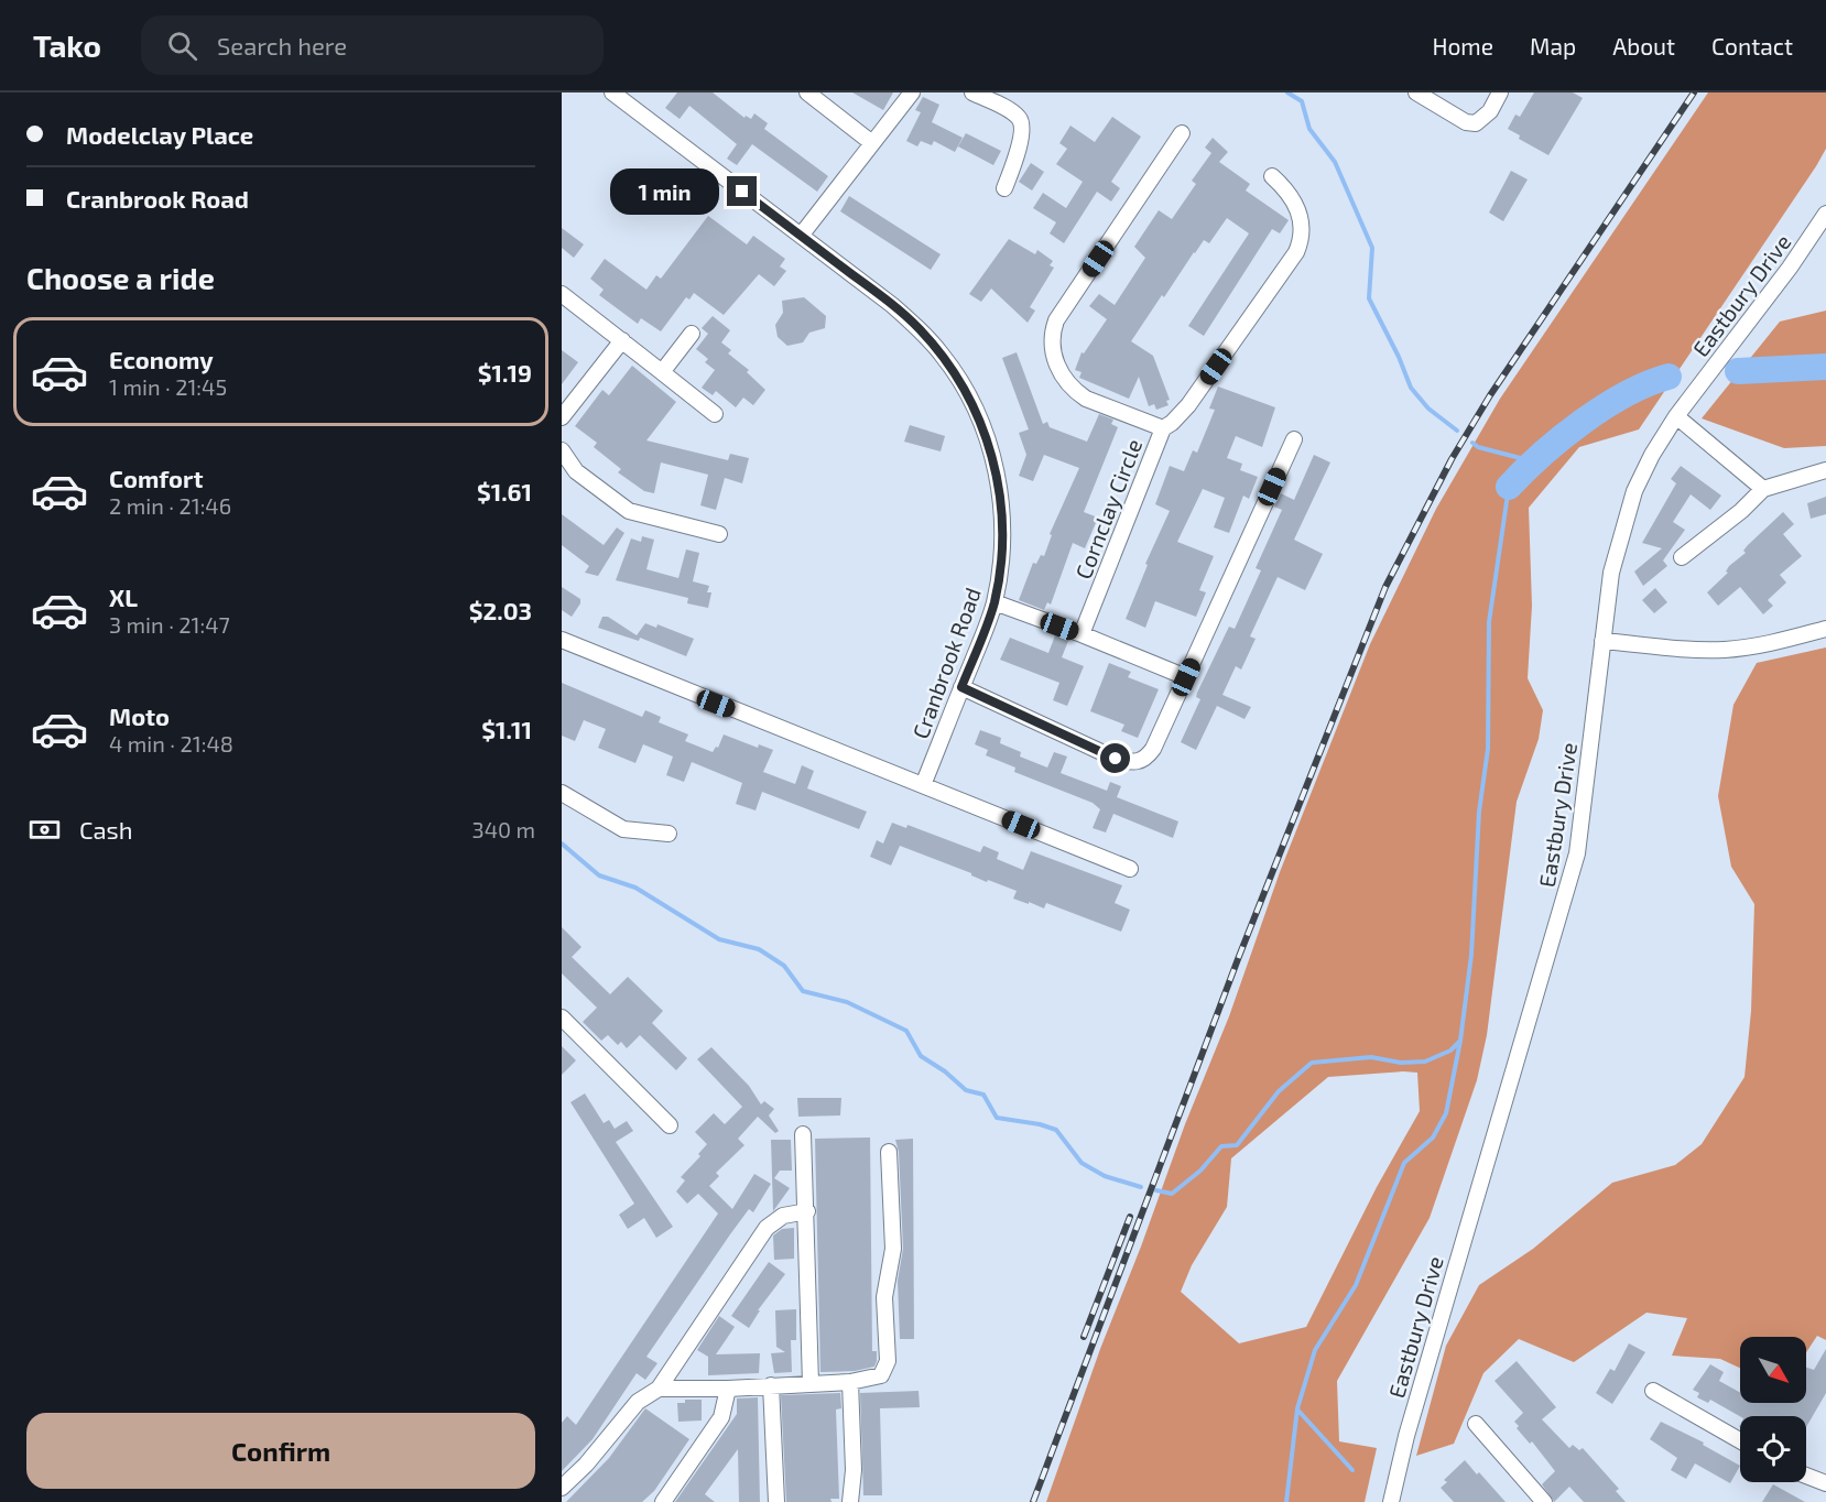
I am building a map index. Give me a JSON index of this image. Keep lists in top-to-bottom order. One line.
{"streets":{"street":["Eastbury Drive","Cornclay Circle","Cranbrook Road"]},"north":"bottom right","page":{"header":"Tako","search":"Search here","nav":["Home","Map","About","Contact"],"banner":["Modelclay Place","Cranbrook Road"],"bubble":"1 min","heading":"Choose a ride","list":[{"name":"Economy","note":"1 min · 21:45","value":"$1.19"},{"name":"Comfort","note":"2 min · 21:46","value":"$1.61"},{"name":"XL","note":"3 min · 21:47","value":"$2.03"},{"name":"Moto","note":"4 min · 21:48","value":"$1.11"}],"pay":["Cash","340 m"],"buttons":"Confirm"}}
